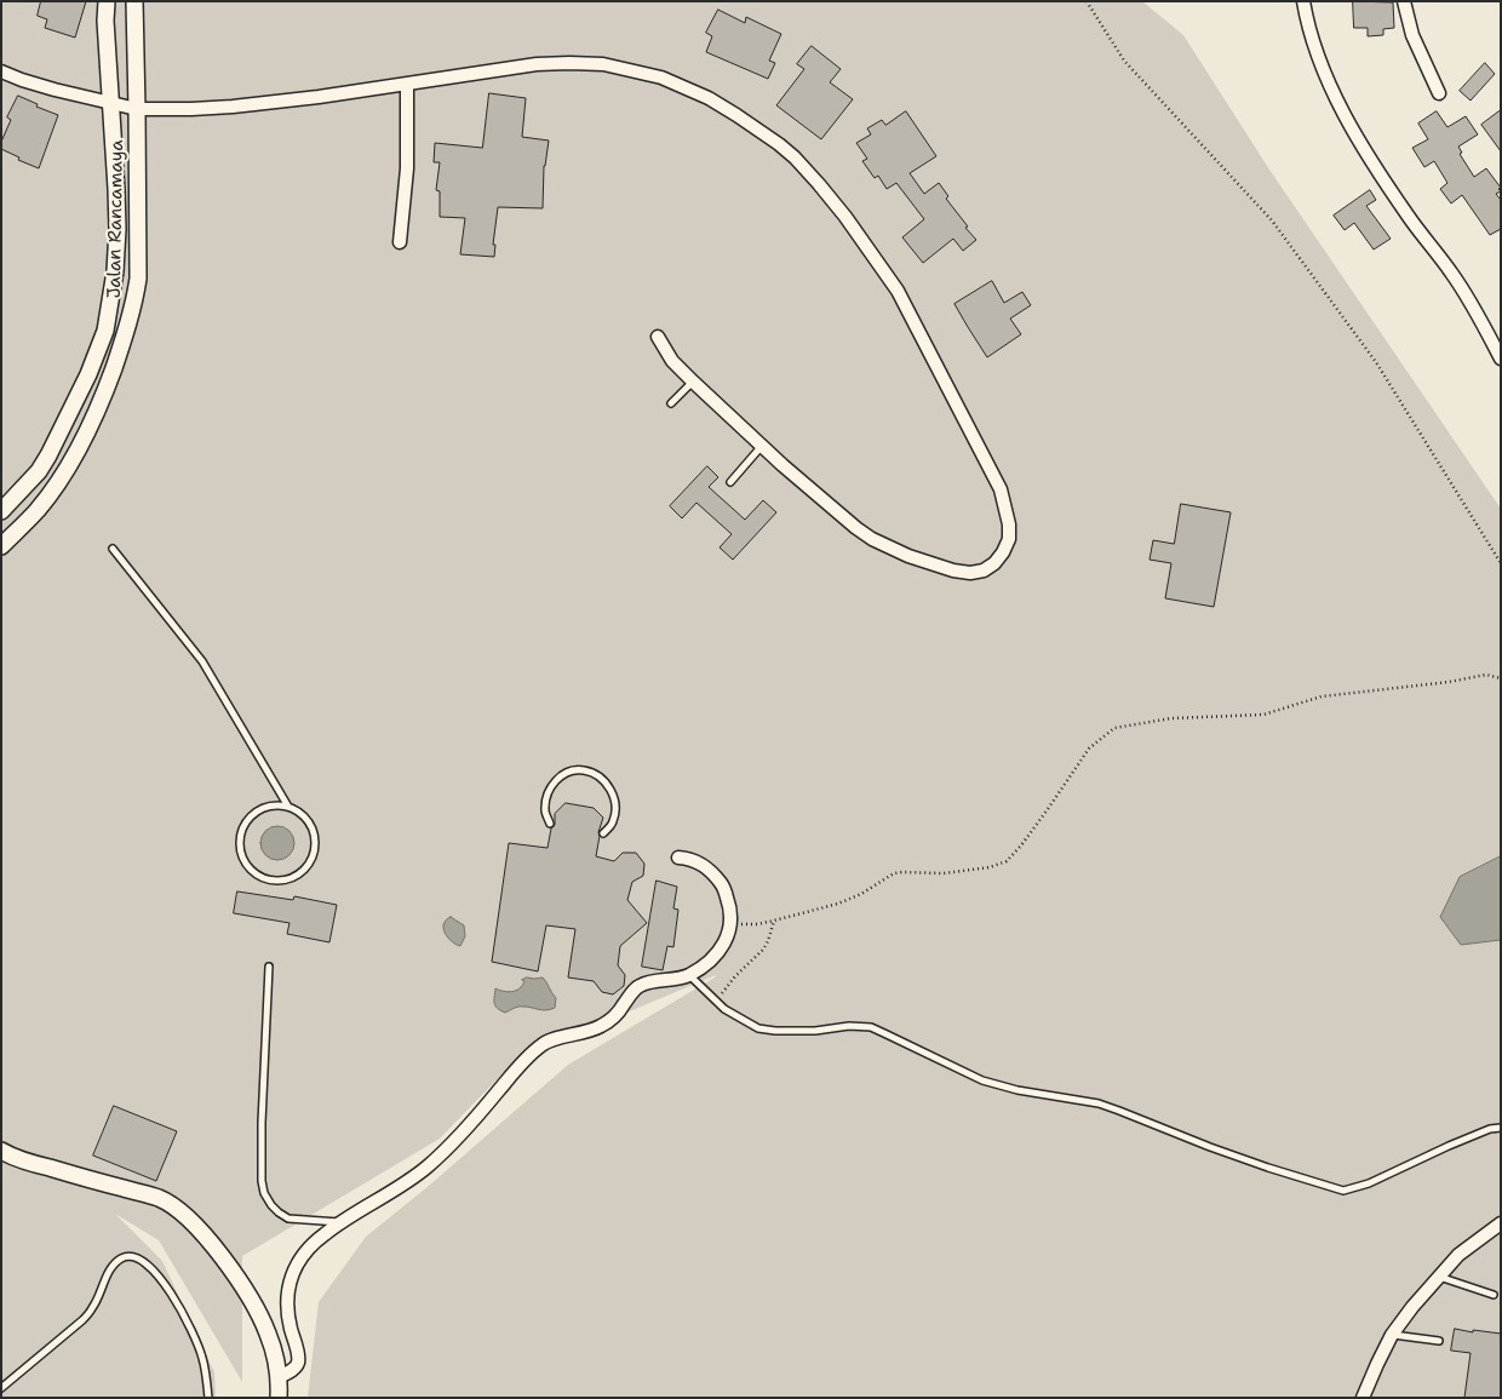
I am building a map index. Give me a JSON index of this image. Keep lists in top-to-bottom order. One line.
{"streets":{"street":["Jalan Rancamaya"]}}
